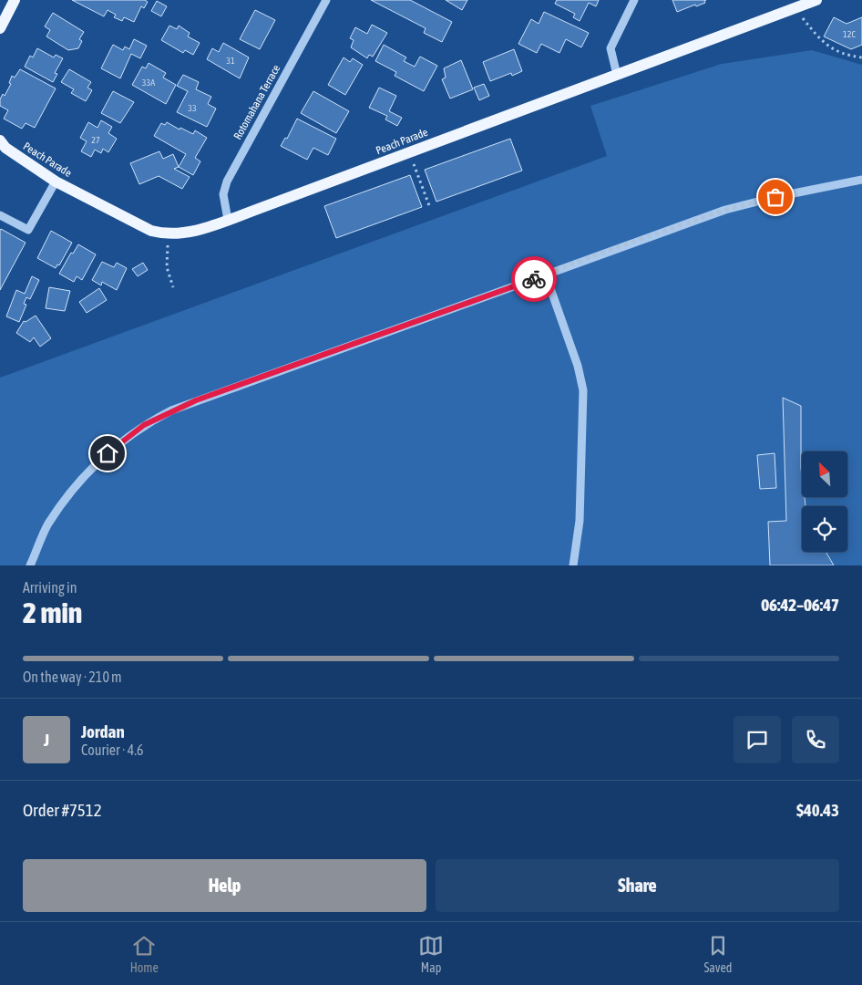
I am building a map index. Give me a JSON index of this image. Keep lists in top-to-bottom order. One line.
{"streets":{"main road":["Peach Parade"],"street":["Rotomahana Terrace"]},"crossings":[["Rotomahana Terrace","Peach Parade"]],"house_numbers":["12C","31","33A","33","27"],"north":"top left","page":{"heading":["2 min","Arriving in","06:42–06:47"],"panel":["Jordan","Courier · 4.6","Order #7512","$40.43"],"bar":"On the way · 210 m","round":"J","buttons":["Help","Share"],"tabs":["Home","Map","Saved"]}}
